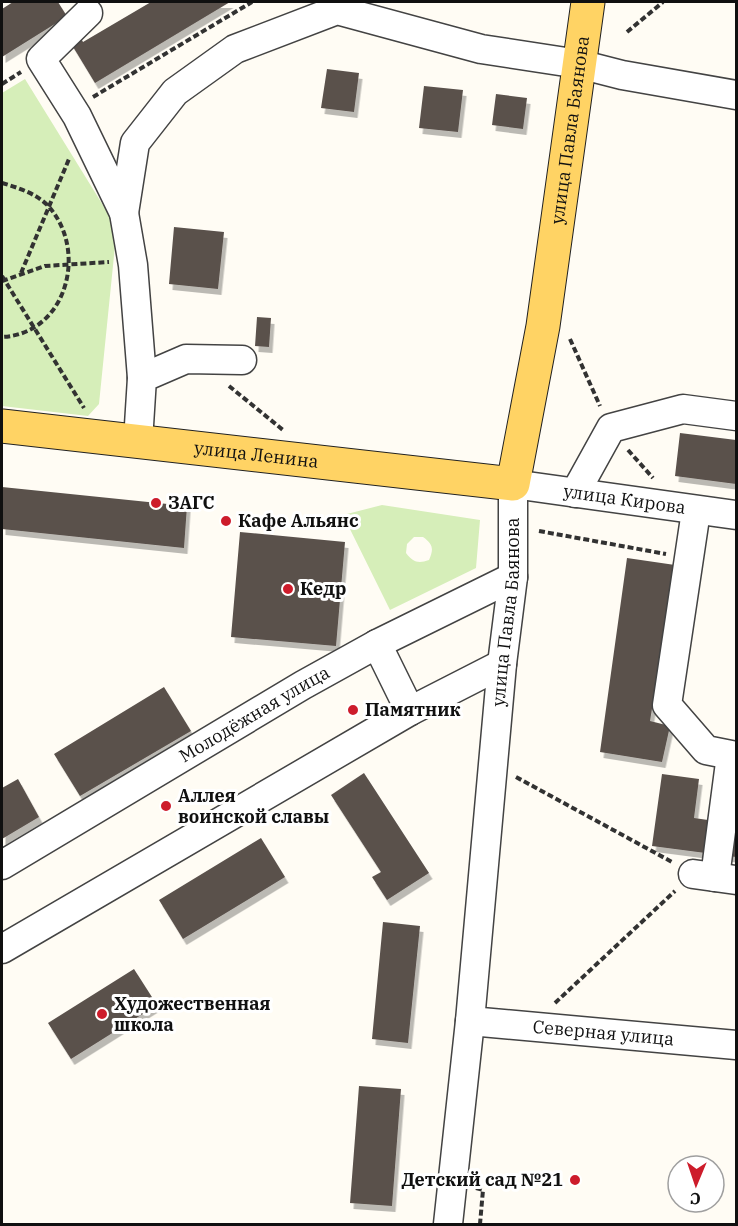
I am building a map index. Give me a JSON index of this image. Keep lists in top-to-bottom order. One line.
{"streets":{"main road":["улица Павла Баянова","улица Ленина"],"street":["улица Кирова","Молодёжная улица","Северная улица"]},"crossings":[["улица Павла Баянова","улица Ленина"],["улица Павла Баянова","улица Кирова"],["улица Павла Баянова","Молодёжная улица"],["улица Павла Баянова","Северная улица"],["улица Ленина","улица Кирова"]],"places":["ЗАГС","Кафе Альянс","Кедр","Памятник","Аллея воинской славы","Художественная школа","Детский сад №21"],"north":"bottom"}
